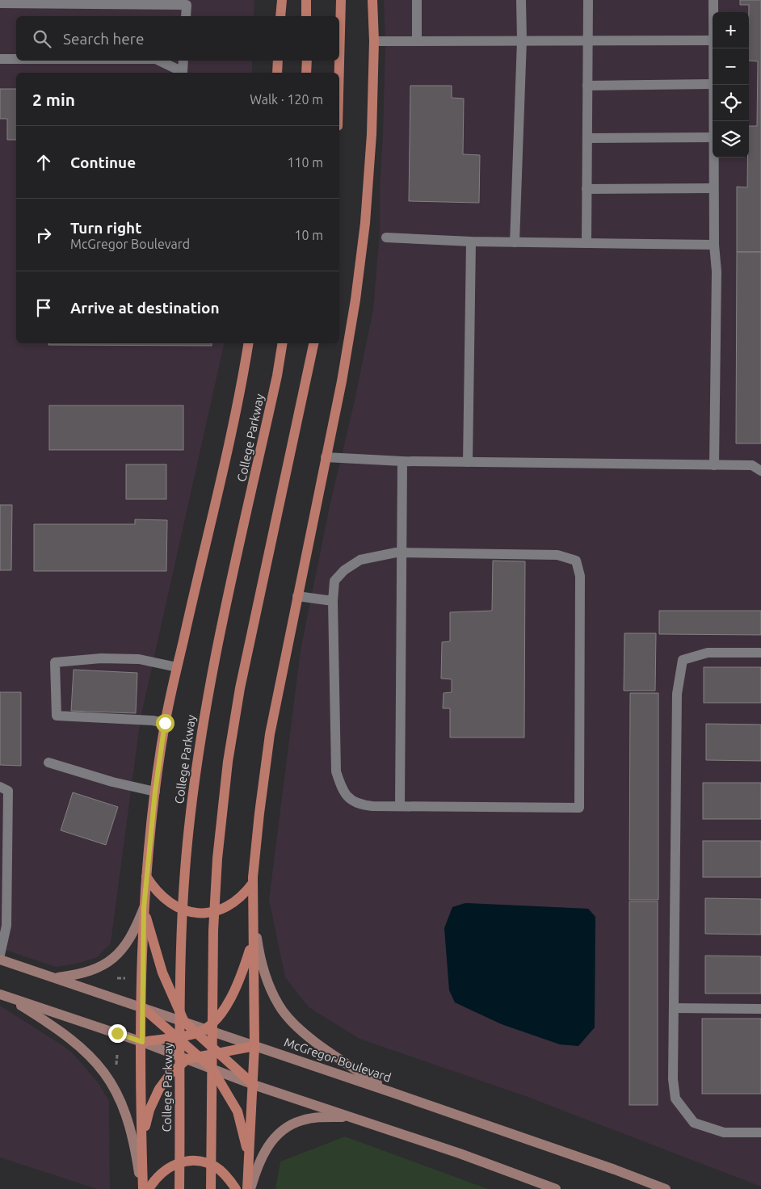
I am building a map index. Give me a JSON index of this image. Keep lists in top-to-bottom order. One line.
{"streets":{"main road":["College Parkway","McGregor Boulevard"]},"page":{"map_buttons":["+","−"],"search":"Search here","heading":["2 min","Walk · 120 m"],"list":[["Continue","110 m"],["Turn right","McGregor Boulevard","10 m"],"Arrive at destination"]}}
